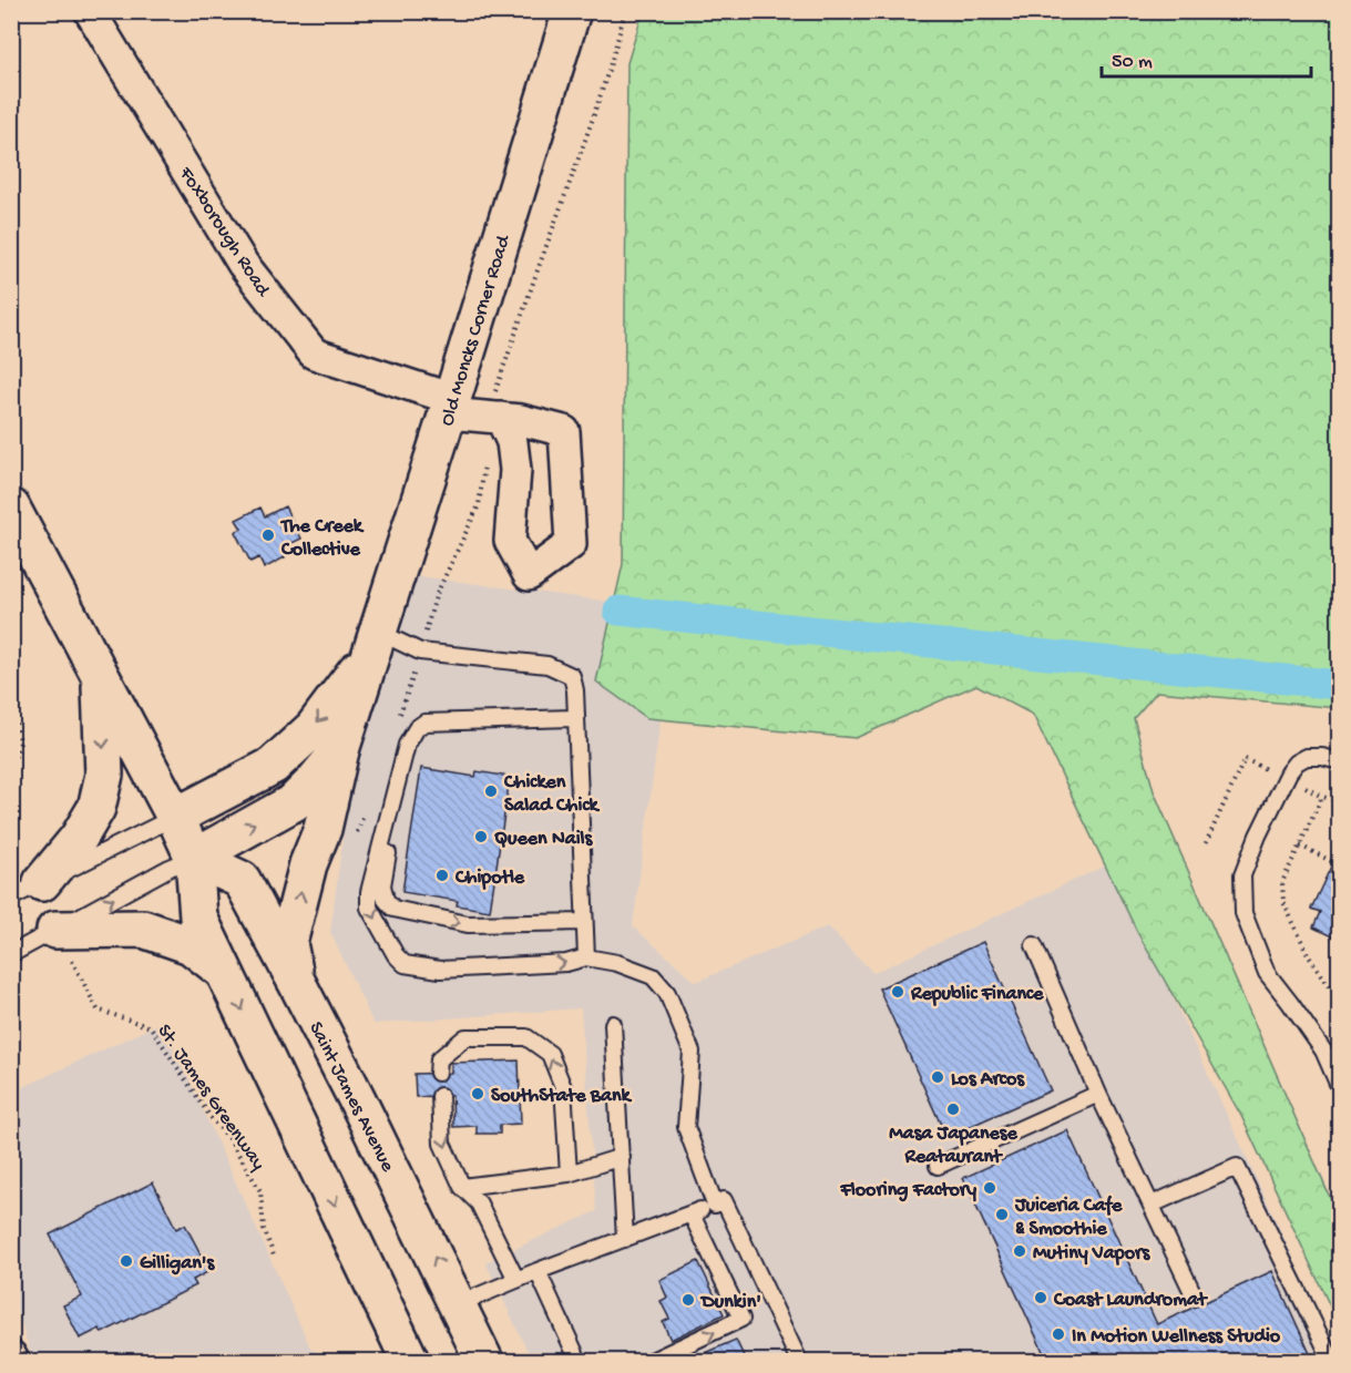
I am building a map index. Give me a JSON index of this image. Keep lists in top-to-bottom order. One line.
{"streets":{"main road":["Old Moncks Corner Road","Saint James Avenue"],"street":["Foxborough Road"],"path":["St. James Greenway"]},"crossings":[["Foxborough Road","Old Moncks Corner Road"],["Old Moncks Corner Road","Saint James Avenue"]],"places":["The Creek Collective","Chicken Salad Chick","Queen Nails","Chipotle","Republic Finance","Los Arcos","SouthState Bank","Masa Japanese Reataurant","Flooring Factory","Juiceria Cafe & Smoothie","Mutiny Vapors","Gilligan's","Coast Laundromat","Dunkin'","In Motion Wellness Studio"],"scale_bar":"50 m"}
